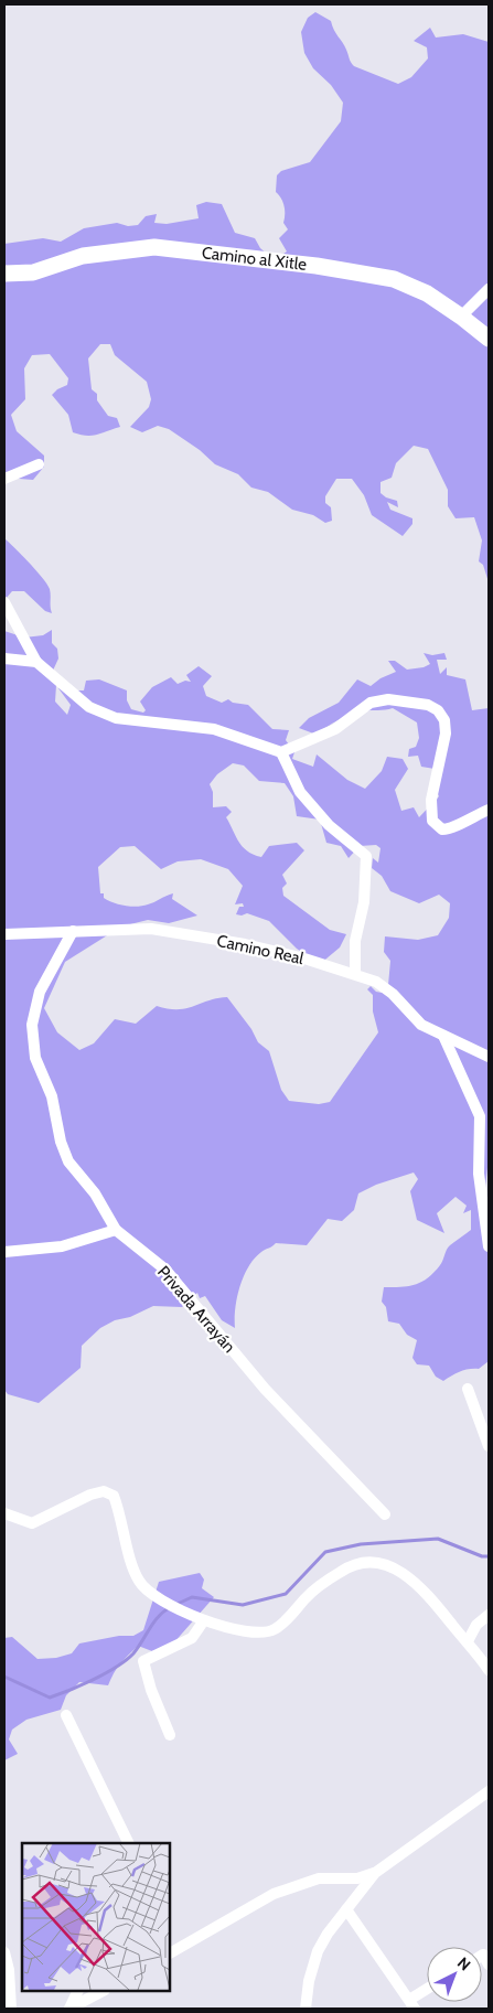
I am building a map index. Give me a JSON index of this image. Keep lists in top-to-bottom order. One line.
{"streets":{"street":["Camino al Xitle","Camino Real","Privada Arrayán"]},"crossings":[["Camino Real","Privada Arrayán"]],"north":"top right"}
